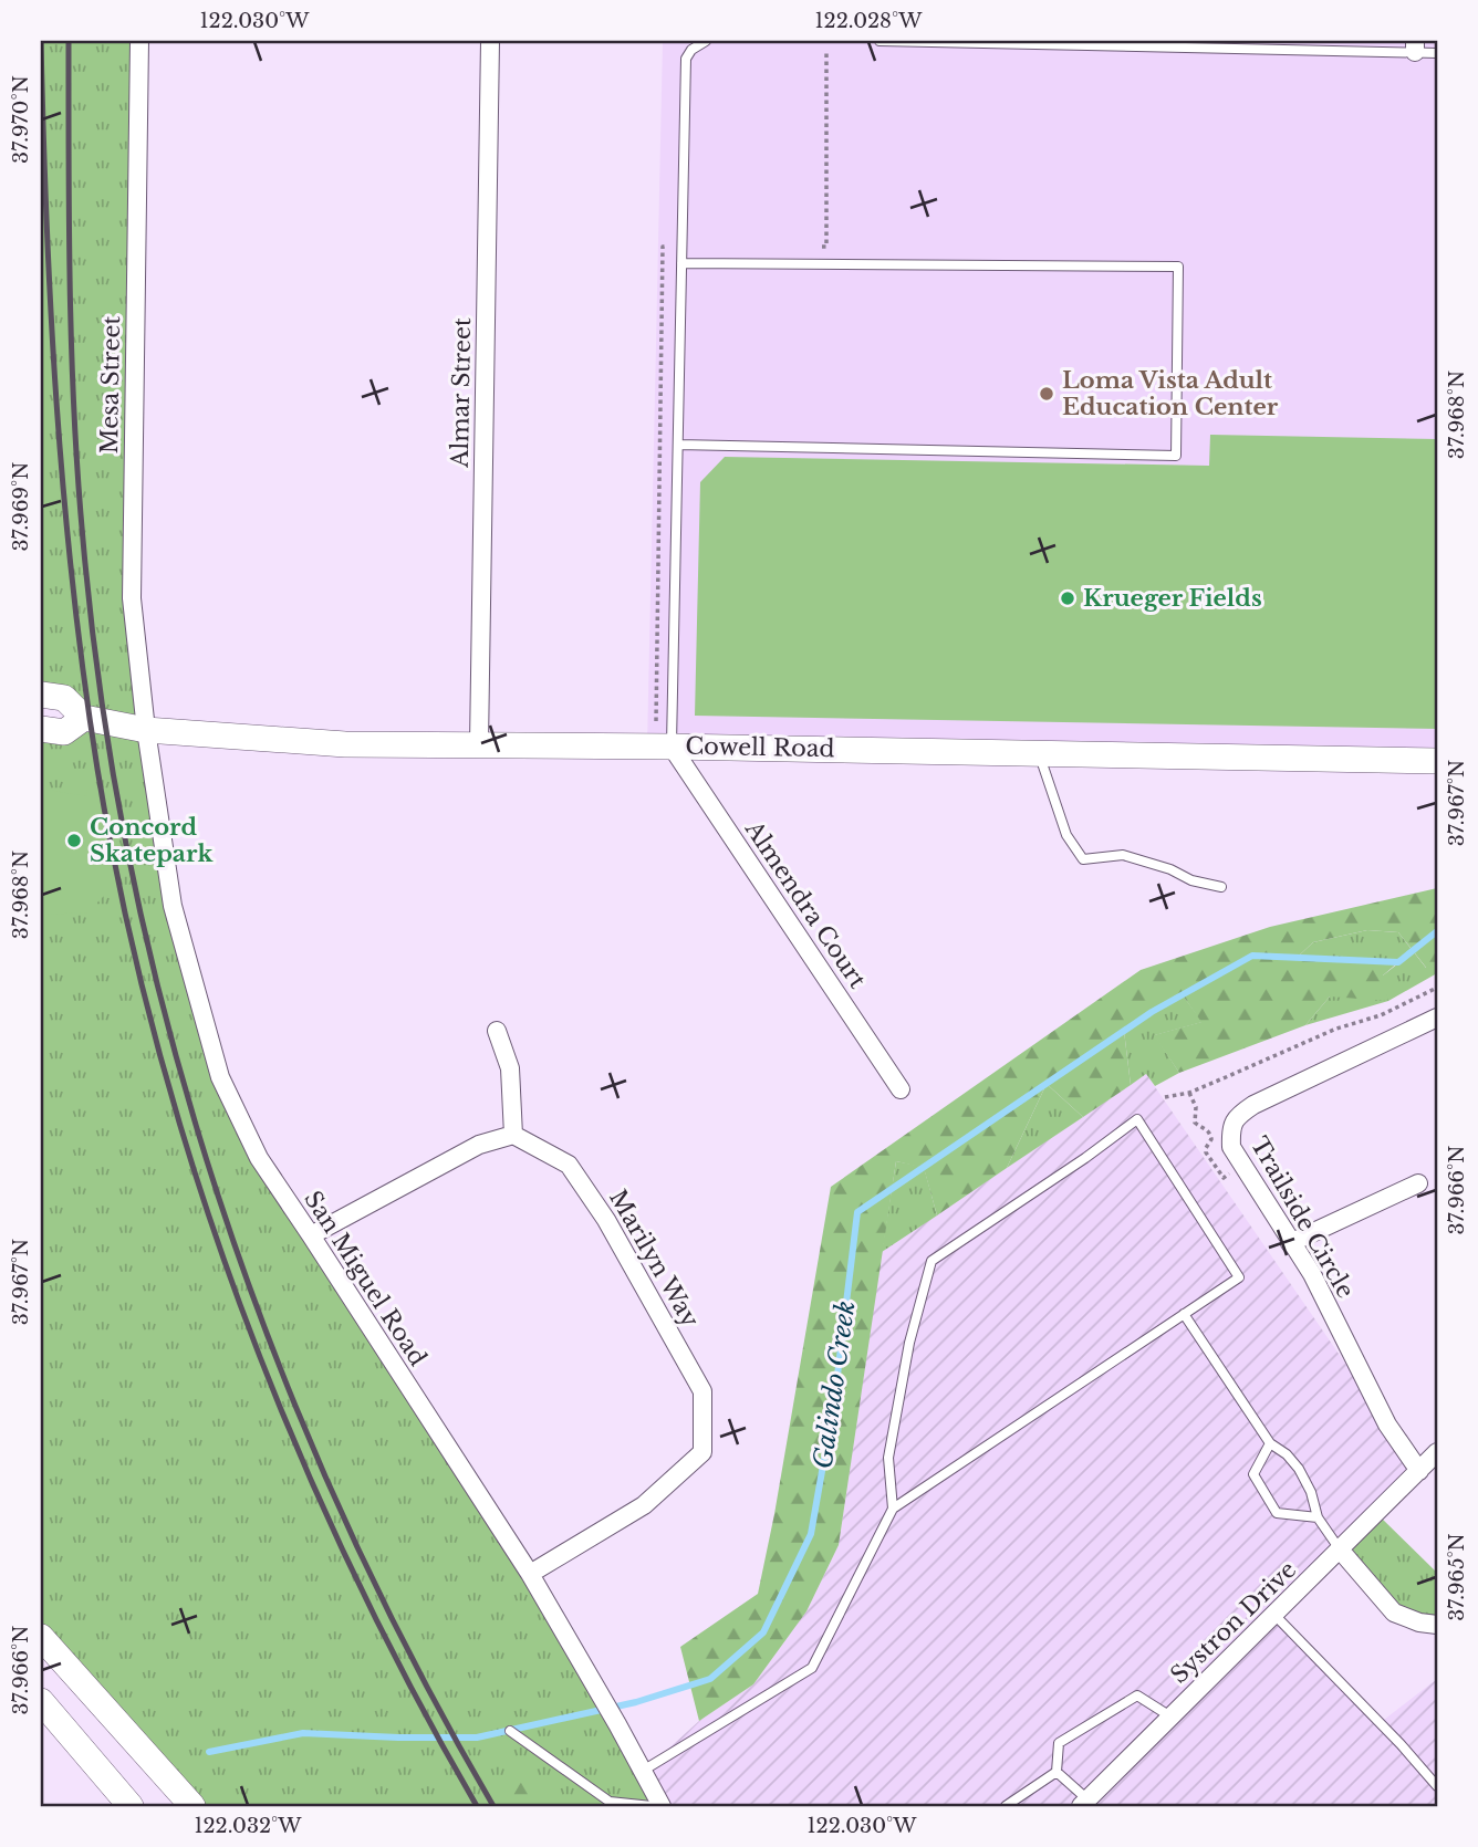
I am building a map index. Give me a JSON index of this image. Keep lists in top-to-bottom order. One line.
{"streets":{"street":["Mesa Street","Almar Street","Cowell Road","Almendra Court","Trailside Circle","Marilyn Way","San Miguel Road","Systron Drive"]},"crossings":[["Mesa Street","Cowell Road"],["Mesa Street","San Miguel Road"],["Almar Street","Cowell Road"],["Cowell Road","Almendra Court"],["Cowell Road","San Miguel Road"],["Trailside Circle","Systron Drive"],["Marilyn Way","San Miguel Road"]],"water":["Galindo Creek"],"places":["Loma Vista Adult Education Center","Krueger Fields","Concord Skatepark"],"coordinates":["122.030°W","122.028°W","37.970°N","37.968°N","37.969°N","37.967°N","37.966°N","37.965°N","122.032°W"]}
